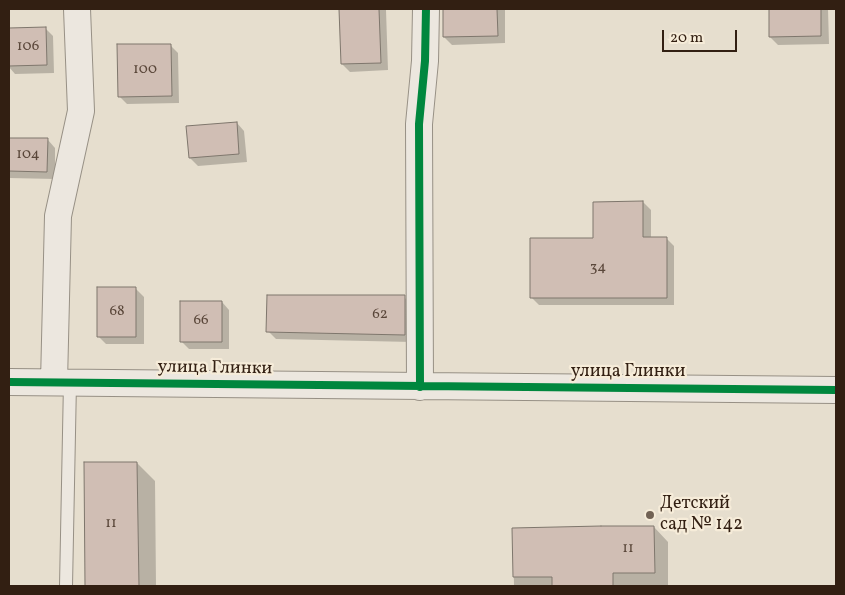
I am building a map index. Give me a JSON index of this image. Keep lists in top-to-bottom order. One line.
{"streets":{"street":["улица Глинки"]},"places":["Детский сад № 142"],"house_numbers":["106","100","104","34","68","62","66","11","11"],"scale_bar":"20 m"}
